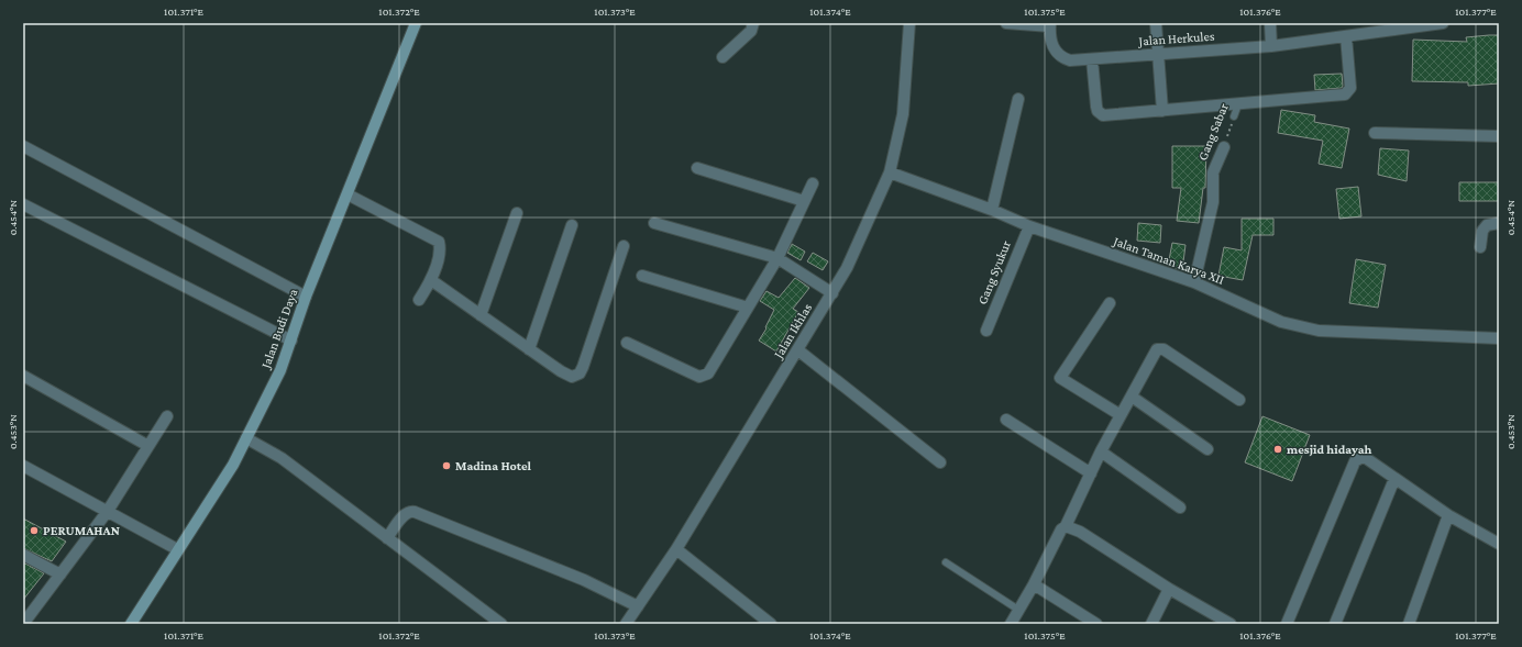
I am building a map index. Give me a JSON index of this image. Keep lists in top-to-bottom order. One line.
{"streets":{"street":["Jalan Herkules","Gang Sabar","Jalan Taman Karya XII","Gang Syukur","Jalan Budi Daya","Jalan Ikhlas"]},"crossings":[["Jalan Herkules","Gang Sabar"],["Gang Sabar","Jalan Taman Karya XII"],["Jalan Taman Karya XII","Gang Syukur"],["Jalan Taman Karya XII","Jalan Ikhlas"]],"places":["mesjid hidayah","Madina Hotel","PERUMAHAN"],"coordinates":["101.371°E","101.372°E","101.373°E","101.374°E","101.375°E","101.376°E","101.377°E","0.454°N","0.453°N"]}
